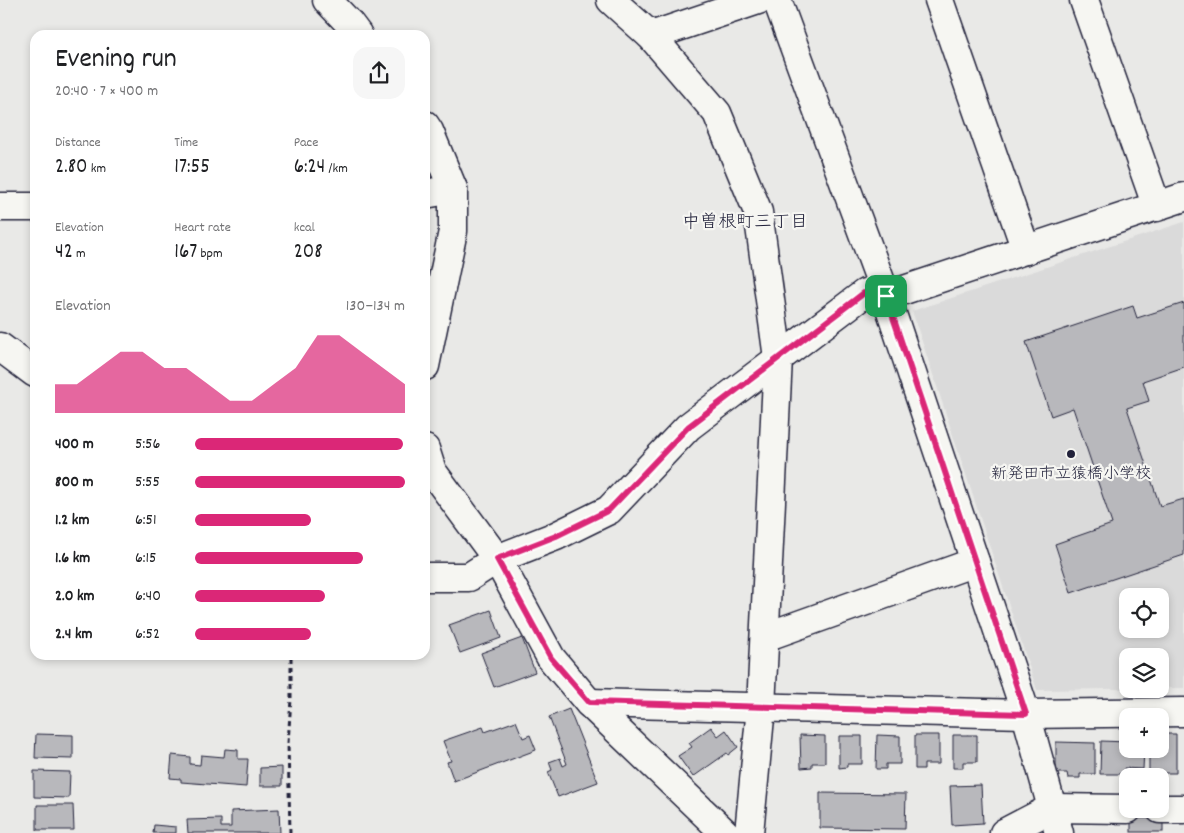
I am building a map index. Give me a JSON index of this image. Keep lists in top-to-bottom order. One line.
{"districts":["中曽根町三丁目"],"places":["新発田市立猿橋小学校"],"page":{"heading":["Evening run","20:40 · 7 × 400 m"],"stats":[["Distance","2.80 km"],["Time","17:55"],["Pace","6:24 /km"],["Elevation","42 m"],["Heart rate","167 bpm"],["kcal","208"]],"chart":["Elevation","130–134 m"],"list":[{"name":"400 m","note":"5:56"},{"name":"800 m","note":"5:55"},{"name":"1.2 km","note":"6:51"},{"name":"1.6 km","note":"6:15"},{"name":"2.0 km","note":"6:40"},{"name":"2.4 km","note":"6:52"}],"map_buttons":["+","−"]}}
